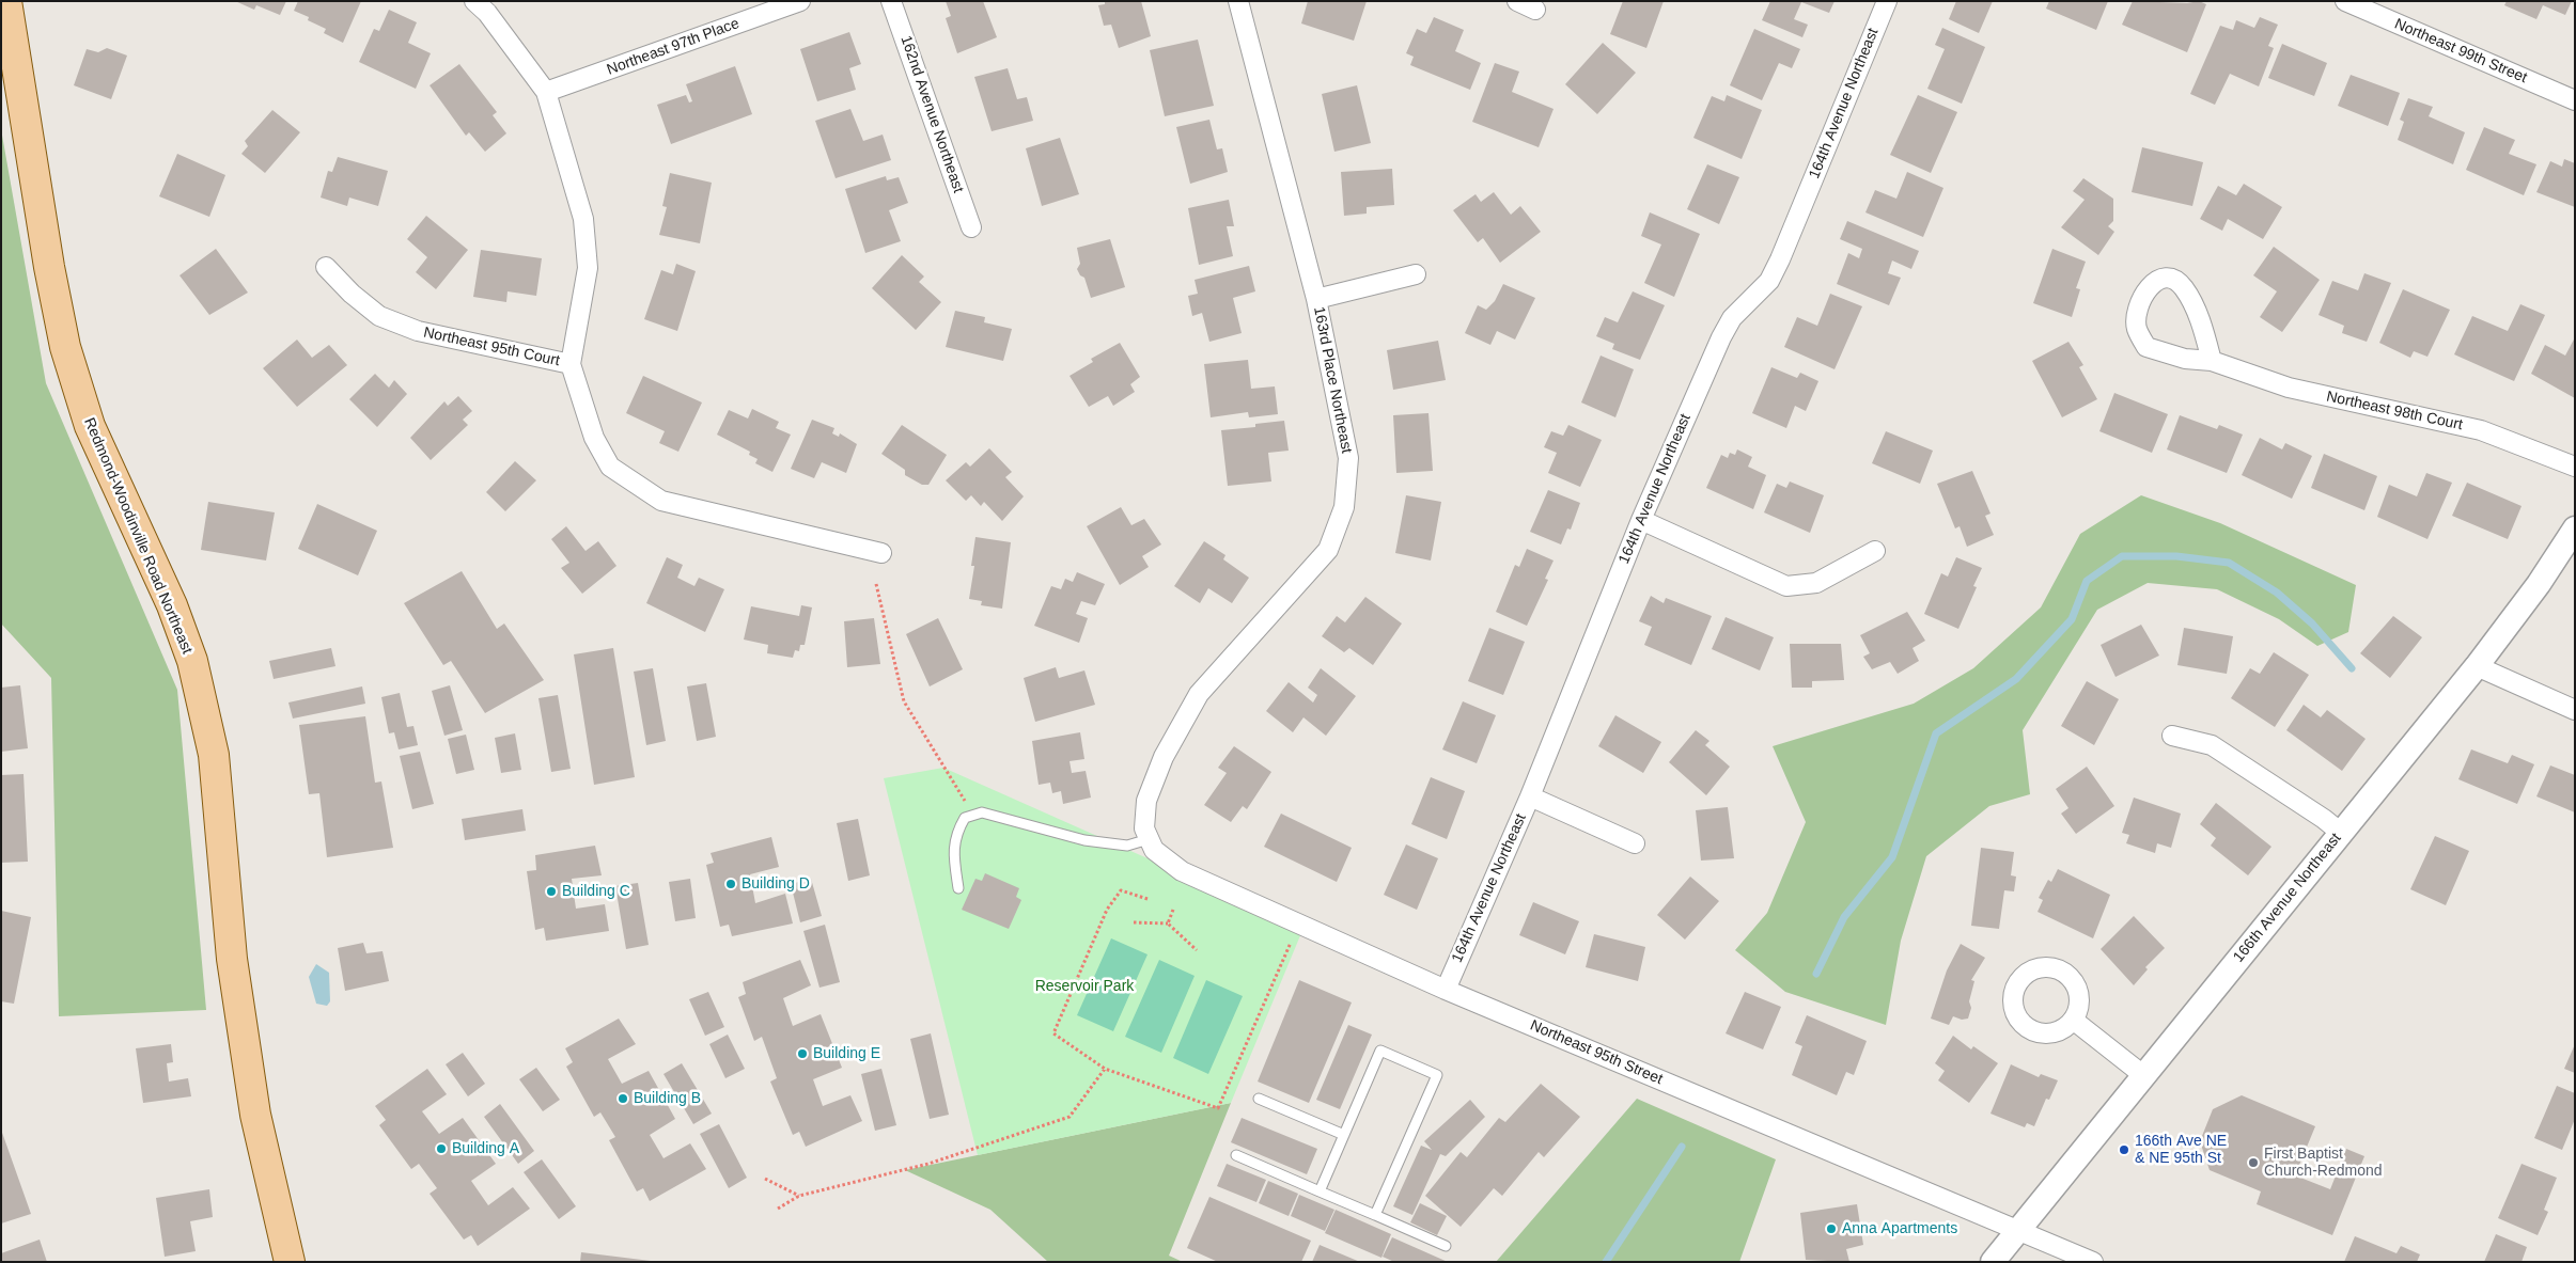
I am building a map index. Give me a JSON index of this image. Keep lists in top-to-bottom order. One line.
{"streets":{"main road":["Redmond-Woodinville Road Northeast"],"street":["Northeast 97th Place","Northeast 99th Street","164th Avenue Northeast","162nd Avenue Northeast","Northeast 95th Court","163rd Place Northeast","Northeast 98th Court","166th Avenue Northeast","Northeast 95th Street"]},"crossings":[["164th Avenue Northeast","Northeast 95th Street"],["163rd Place Northeast","Northeast 95th Street"],["166th Avenue Northeast","Northeast 95th Street"]],"parks":["Reservoir Park"],"places":["Building D","Building C","Building E","Building B","Building A","166th Ave NE & NE 95th St","First Baptist Church-Redmond","Anna Apartments"]}
